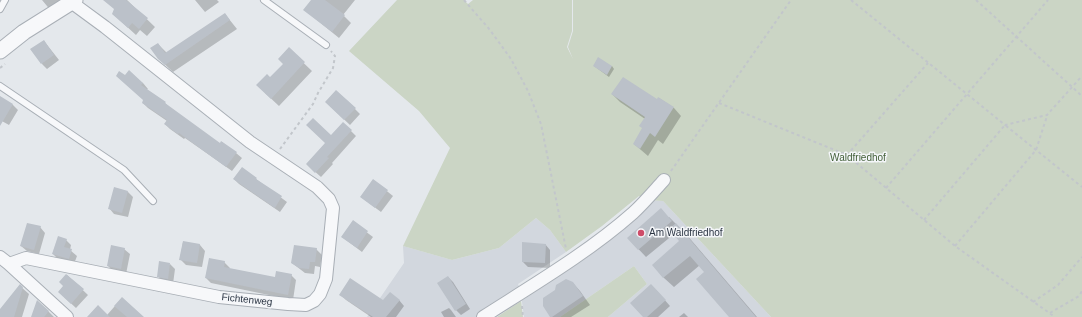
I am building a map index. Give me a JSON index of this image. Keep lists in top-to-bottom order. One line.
{"streets":{"street":["Fichtenweg"]},"parks":["Waldfriedhof"],"places":["Am Waldfriedhof"]}
